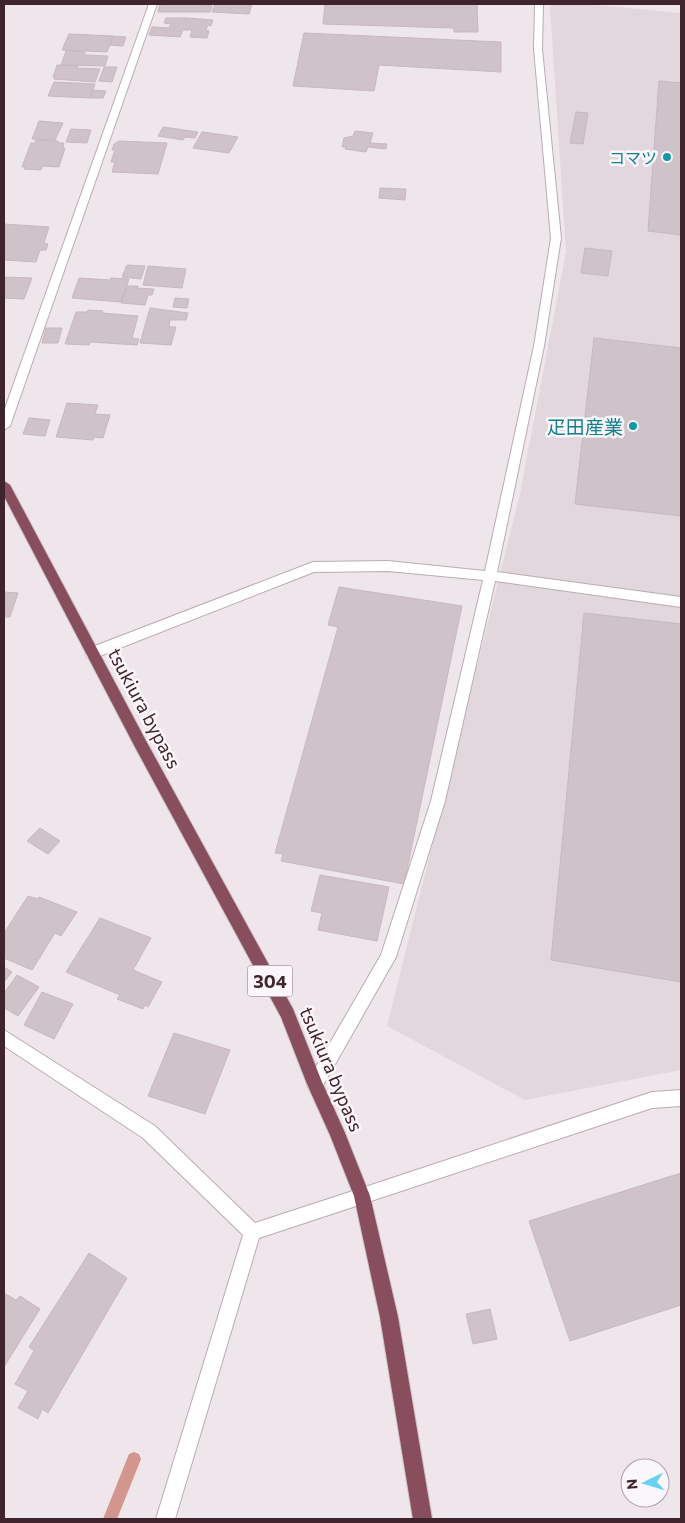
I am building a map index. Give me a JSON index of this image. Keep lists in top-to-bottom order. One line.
{"streets":{"highway":["tsukiura bypass","304"]},"places":["コマツ","疋田産業"],"north":"left"}
